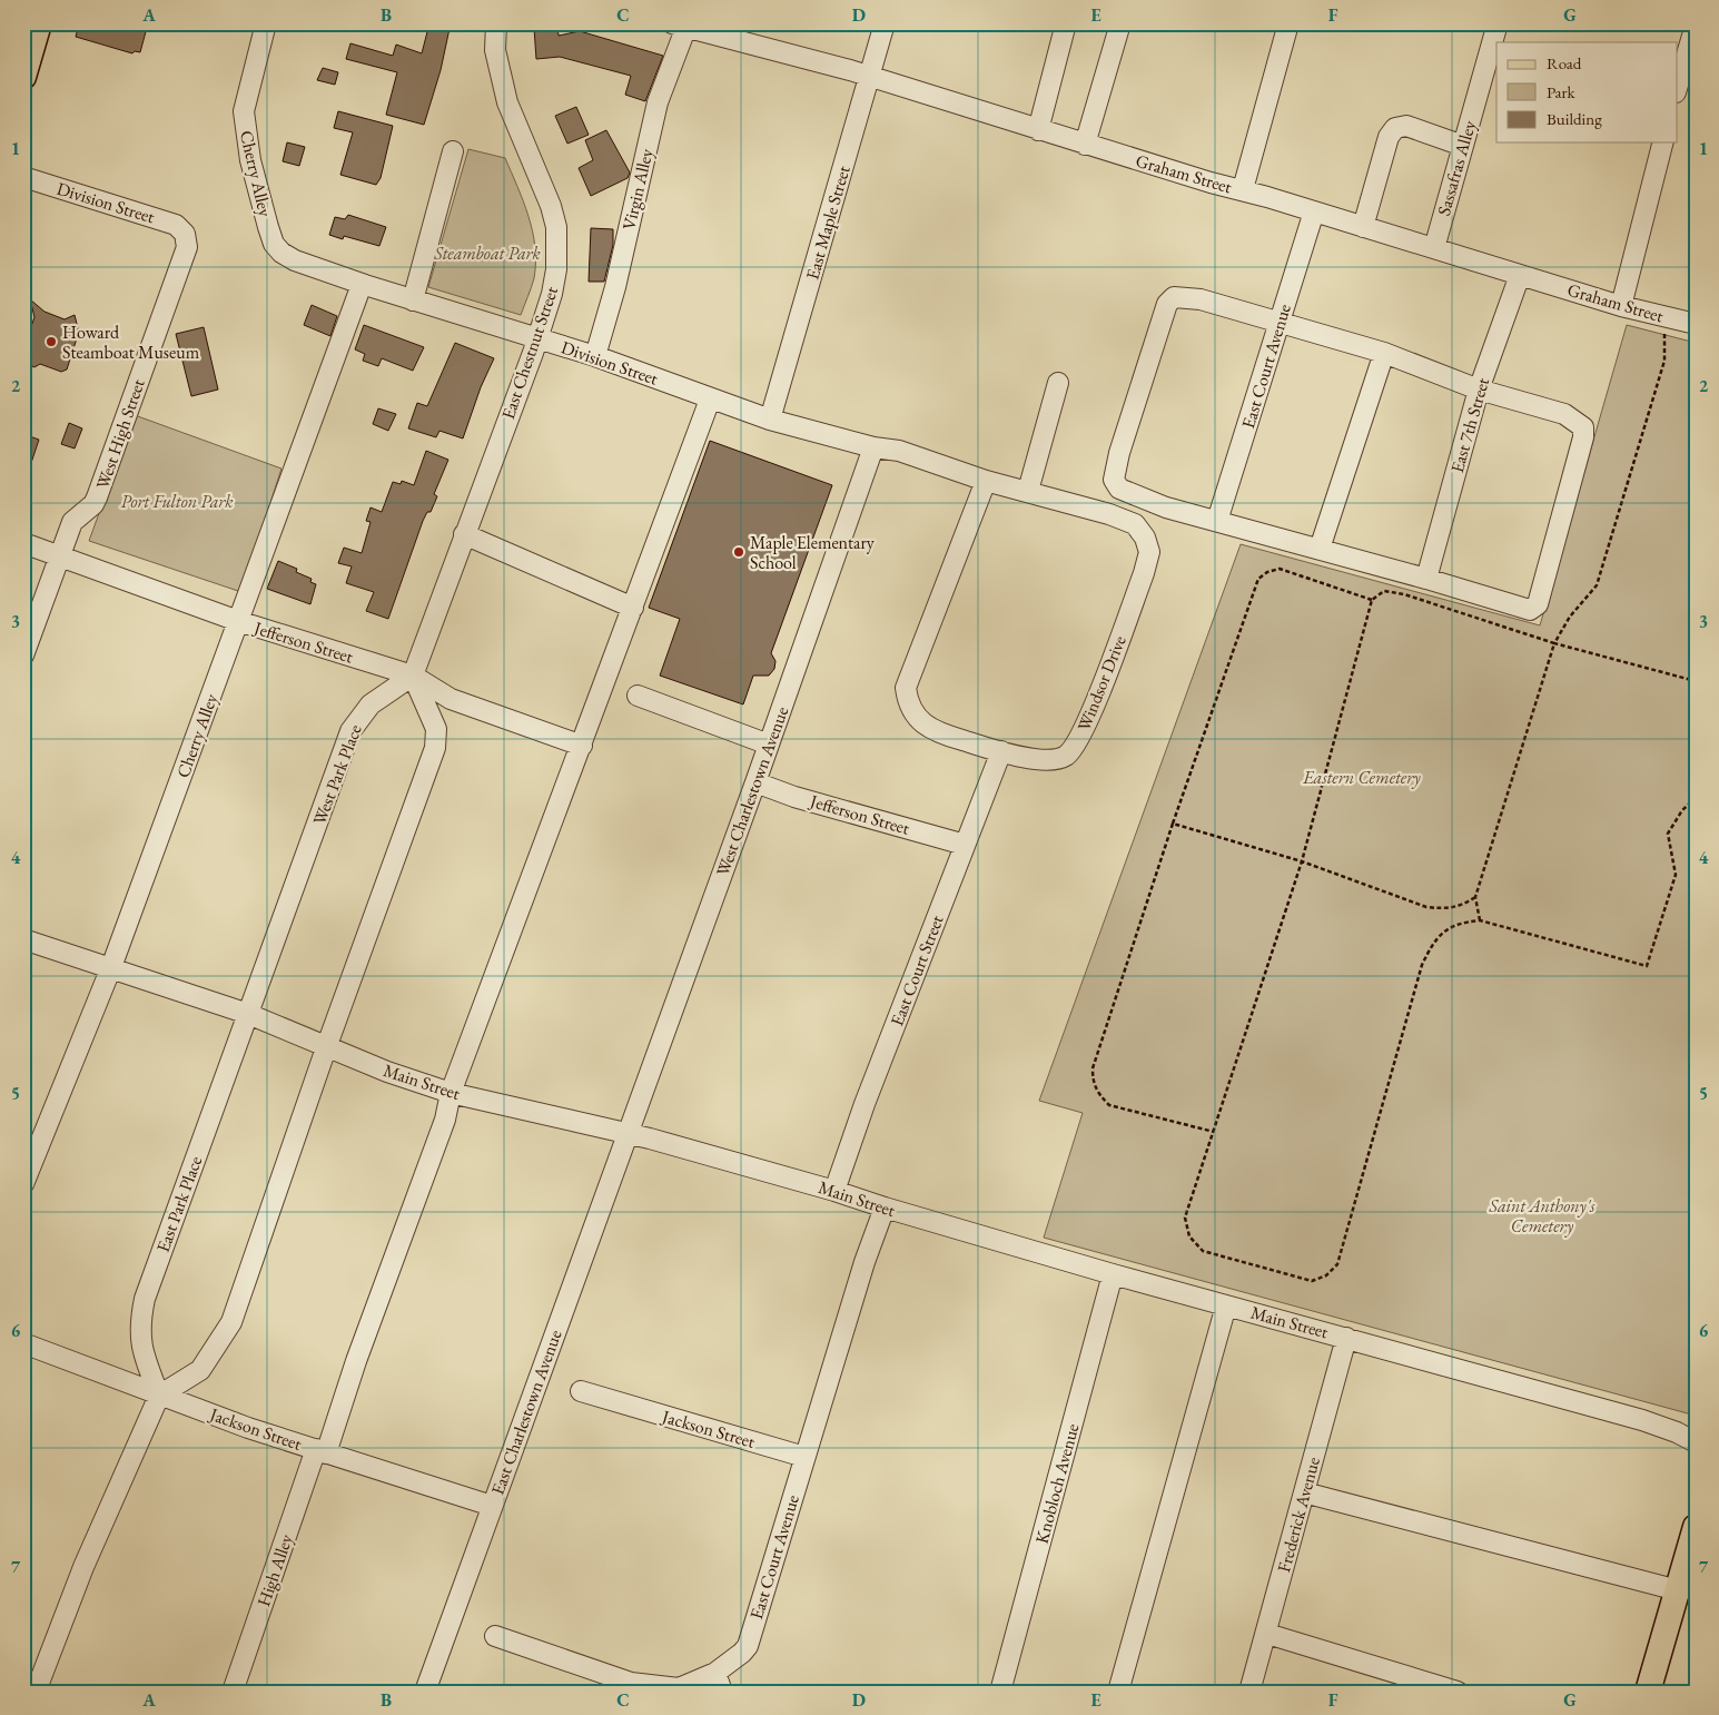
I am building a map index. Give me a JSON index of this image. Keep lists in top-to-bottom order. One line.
{"streets":{"street":["Sassafras Alley","Cherry Alley","Graham Street","Virgin Alley","Division Street","East Maple Street","East Chestnut Street","East Court Avenue","East 7th Street","West High Street","Jefferson Street","Windsor Drive","West Park Place","West Charlestown Avenue","East Court Street","Main Street","East Park Place","East Charlestown Avenue","Jackson Street","Knobloch Avenue","Frederick Avenue","High Alley"]},"crossings":[["Sassafras Alley","Graham Street"],["Cherry Alley","Division Street"],["Cherry Alley","Jefferson Street"],["Cherry Alley","Main Street"],["Graham Street","Virgin Alley"],["Graham Street","East Maple Street"],["Graham Street","East Court Avenue"],["Graham Street","East 7th Street"],["Virgin Alley","Division Street"],["Division Street","East Maple Street"],["Division Street","East Chestnut Street"],["Division Street","West High Street"],["Division Street","Windsor Drive"],["Division Street","West Charlestown Avenue"],["Division Street","High Alley"],["East Chestnut Street","Jefferson Street"],["East Chestnut Street","West Park Place"],["East Court Avenue","Main Street"],["East Court Avenue","Jackson Street"],["West High Street","Jefferson Street"],["Jefferson Street","West Park Place"],["Jefferson Street","West Charlestown Avenue"],["Jefferson Street","East Court Street"],["Jefferson Street","High Alley"],["Windsor Drive","West Charlestown Avenue"],["Windsor Drive","East Court Street"],["West Park Place","Main Street"],["West Park Place","East Park Place"],["West Charlestown Avenue","Main Street"],["West Charlestown Avenue","East Charlestown Avenue"],["East Court Street","Main Street"],["Main Street","East Park Place"],["Main Street","East Charlestown Avenue"],["Main Street","Knobloch Avenue"],["Main Street","Frederick Avenue"],["Main Street","High Alley"],["East Park Place","Jackson Street"],["East Charlestown Avenue","Jackson Street"],["Jackson Street","High Alley"]],"parks":["Steamboat Park","Port Fulton Park","Eastern Cemetery","Saint Anthony's Cemetery"],"places":["Howard Steamboat Museum","Maple Elementary School"],"legend":["Road","Park","Building"],"grid":{"columns":["A","B","C","D","E","F","G"],"rows":["1","2","3","4","5","6","7"]}}
